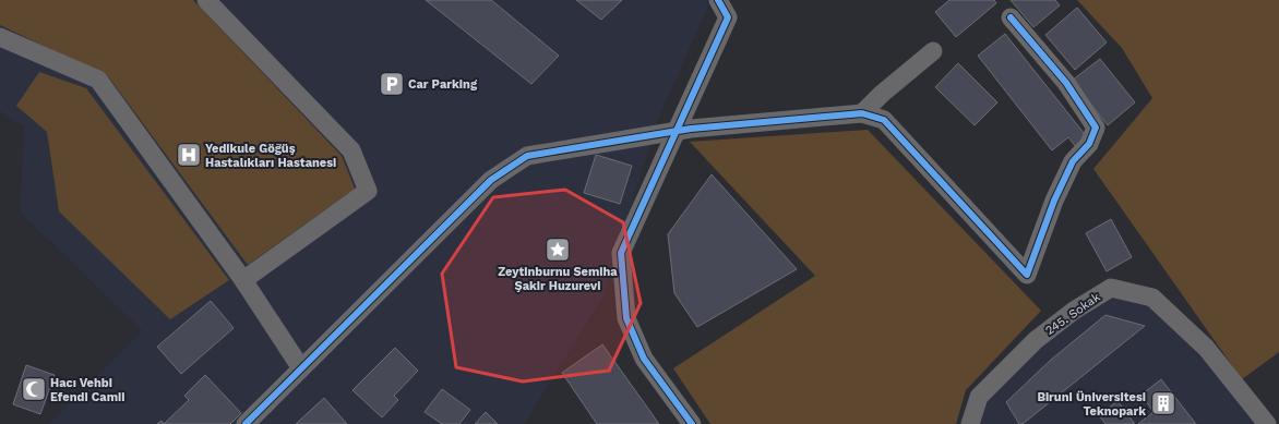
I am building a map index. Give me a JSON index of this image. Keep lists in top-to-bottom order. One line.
{"streets":{"street":["245. Sokak"]},"places":{"parking":["Car Parking"],"hospital":["Yedikule Göğüş Hastalıkları Hastanesi"],"place":["Zeytinburnu Semiha Şakir Huzurevi"],"mosque":["Hacı Vehbi Efendi Camii"],"building":["Biruni Üniversitesi Teknopark"]}}
